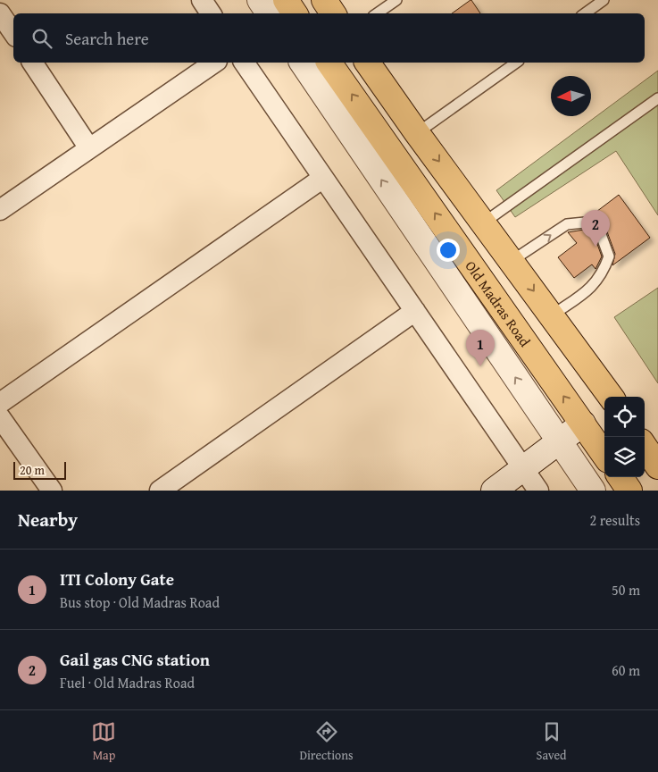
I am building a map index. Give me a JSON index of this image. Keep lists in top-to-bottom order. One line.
{"streets":{"highway":["Old Madras Road"]},"scale_bar":"20 m","north":"left","page":{"search":"Search here","pins":["2","1"],"scale":"20 m","heading":["Nearby","2 results"],"list":[{"mark":"1","name":"ITI Colony Gate","note":"Bus stop · Old Madras Road","value":"50 m"},{"mark":"2","name":"Gail gas CNG station","note":"Fuel · Old Madras Road","value":"60 m"}],"nav":["Map","Directions","Saved"]}}
